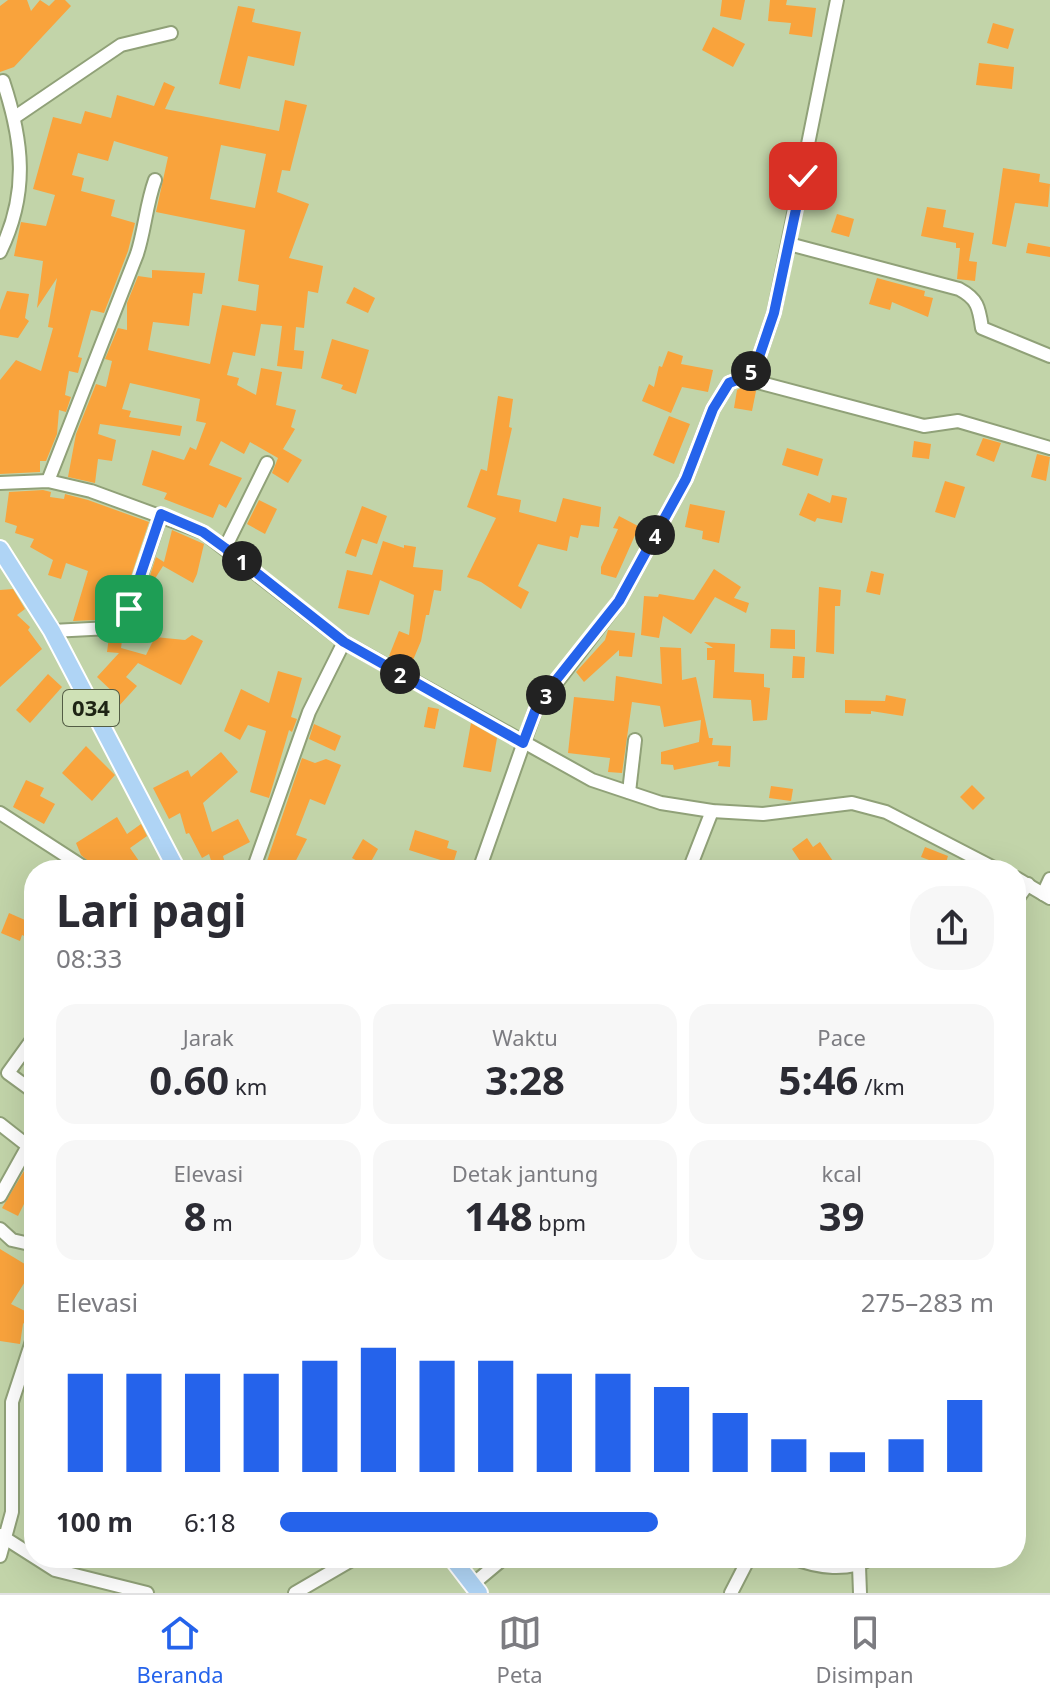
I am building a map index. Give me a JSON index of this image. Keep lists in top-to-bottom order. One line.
{"streets":{"main road":["034"]},"page":{"pins":["5","4","1","2","3"],"heading":["Lari pagi","08:33"],"stats":[["Jarak","0.60 km"],["Waktu","3:28"],["Pace","5:46 /km"],["Elevasi","8 m"],["Detak jantung","148 bpm"],["kcal","39"]],"chart":["Elevasi","275–283 m"],"list":[{"name":"100 m","note":"6:18"}],"tabs":["Beranda","Peta","Disimpan"]}}
